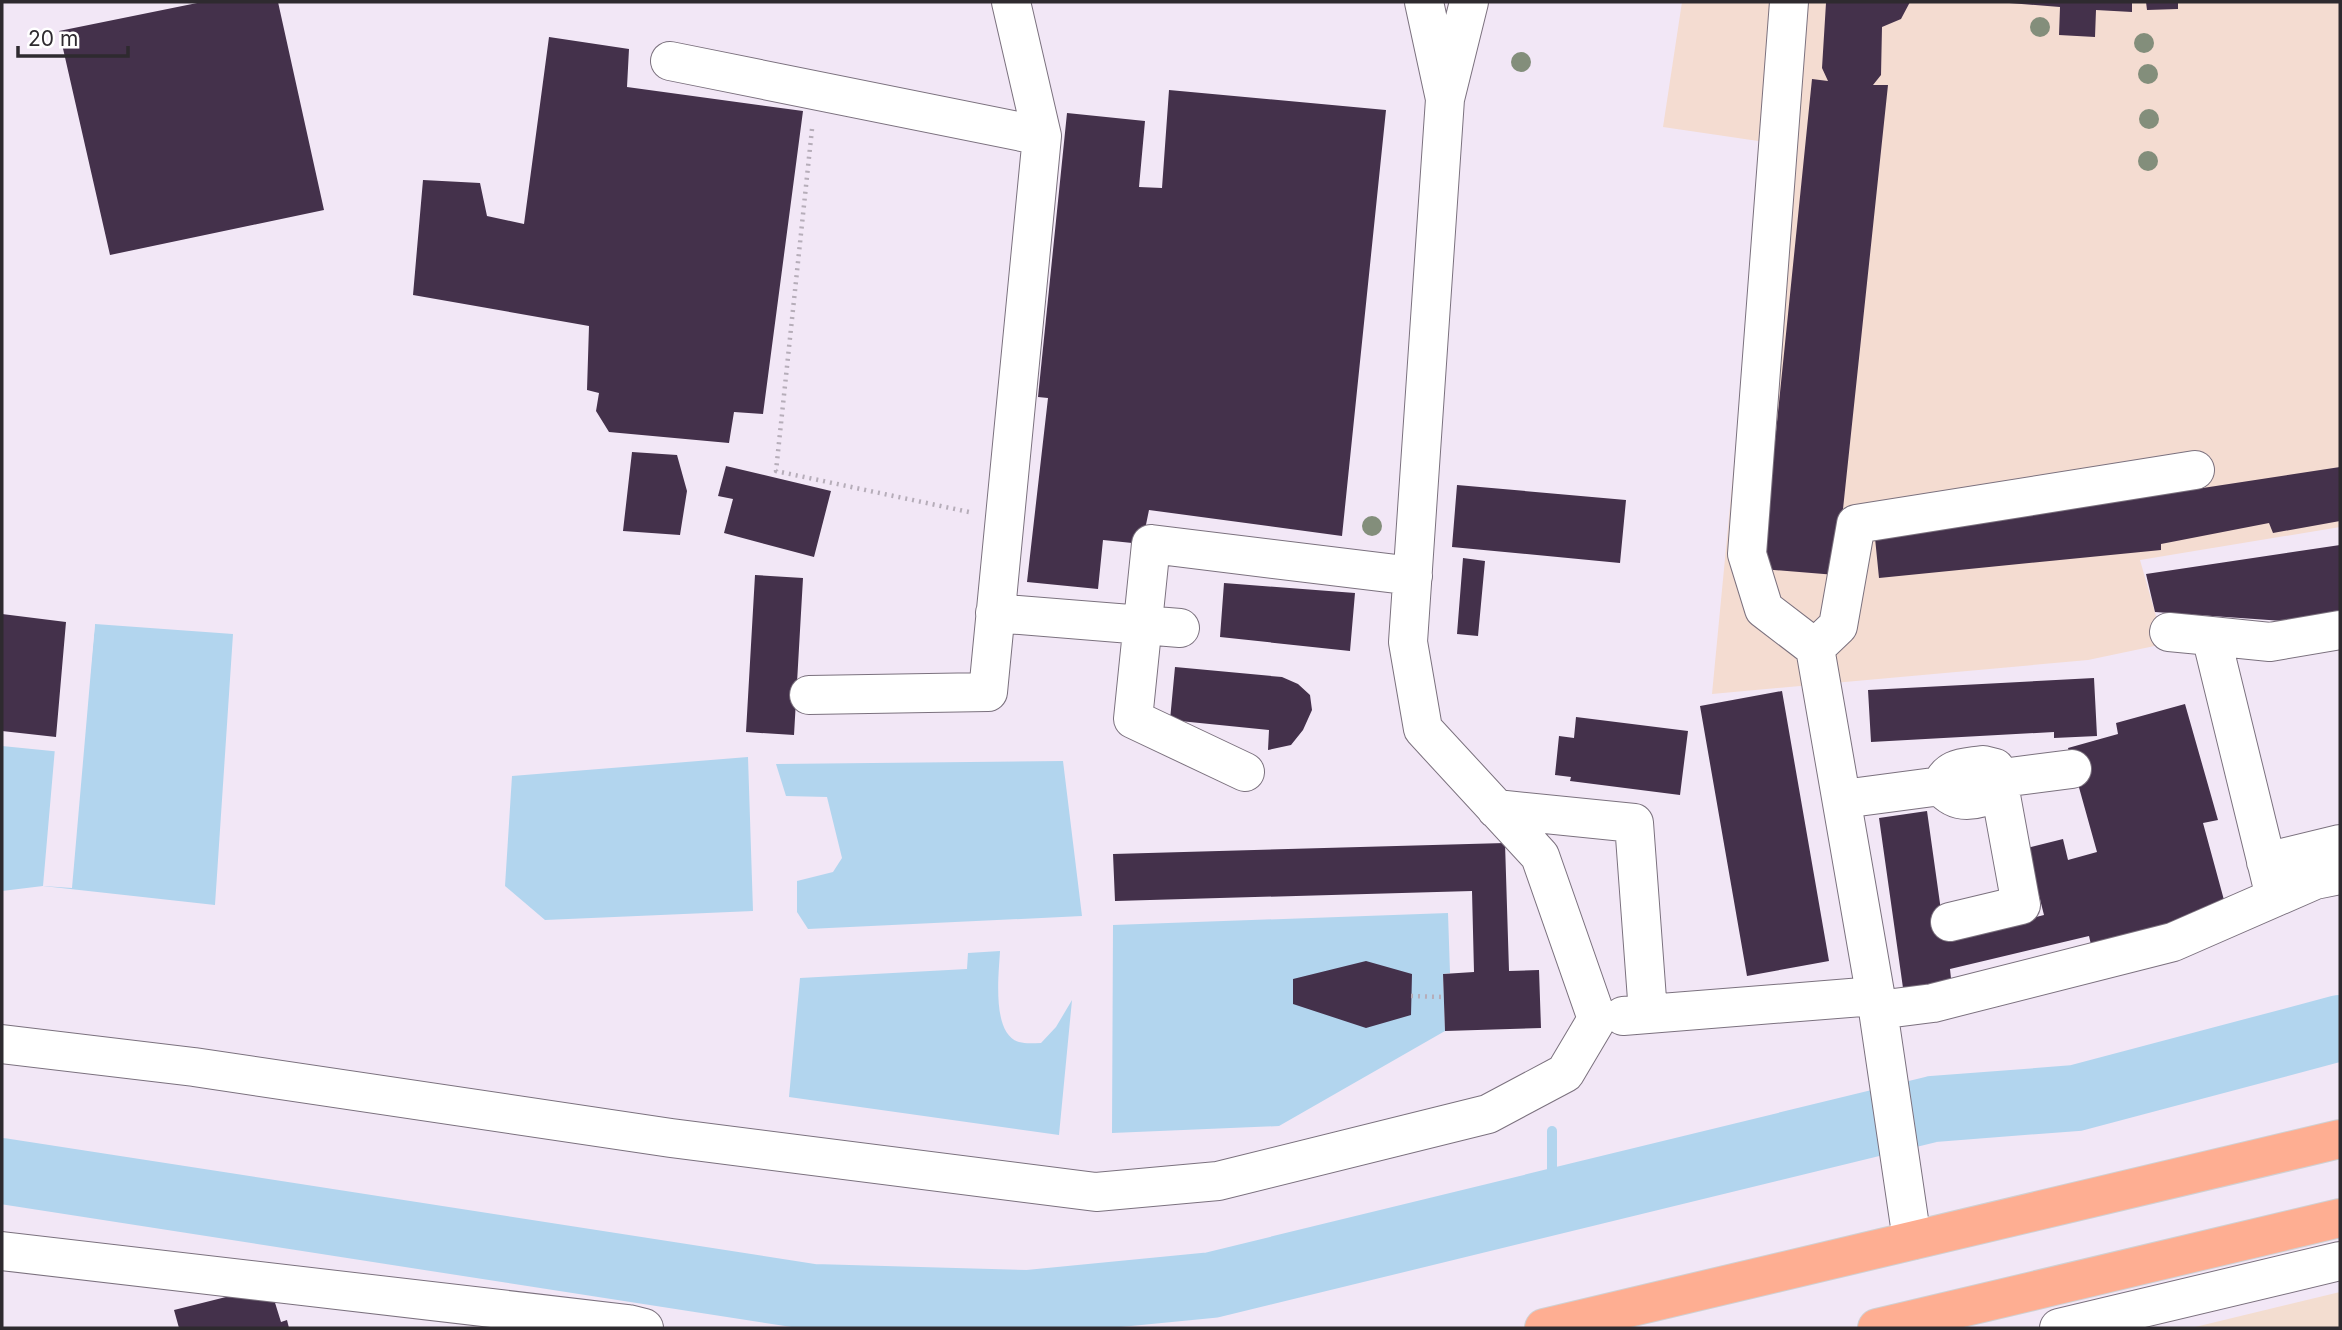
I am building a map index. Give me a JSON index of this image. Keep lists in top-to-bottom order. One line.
{"scale_bar":"20 m"}
